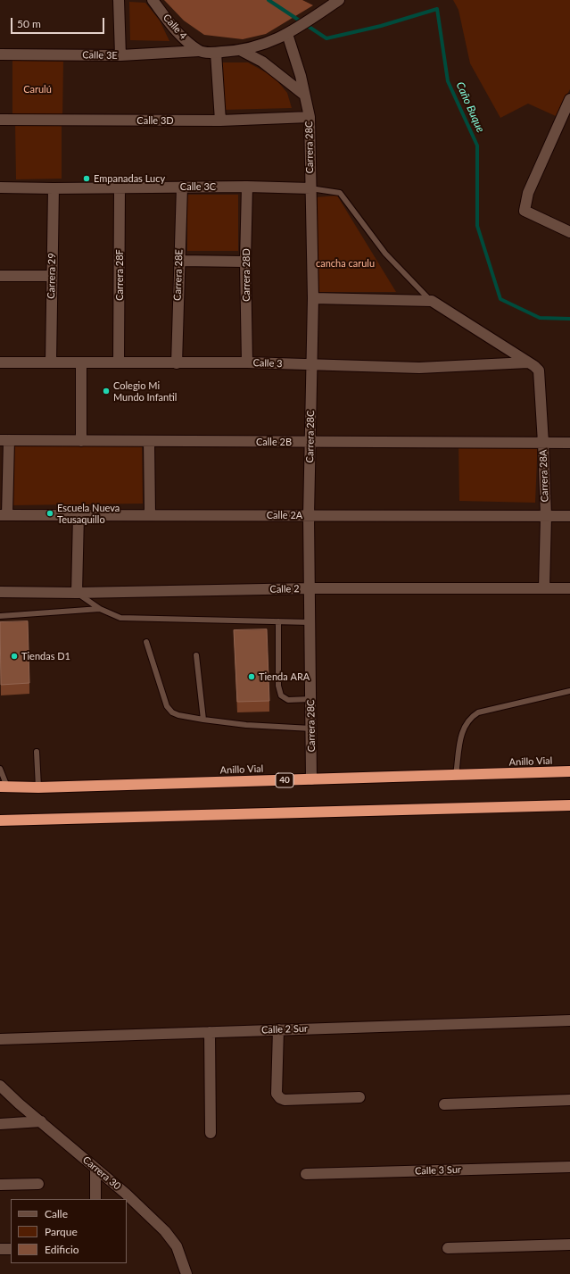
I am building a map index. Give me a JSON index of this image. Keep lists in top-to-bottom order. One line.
{"streets":{"highway":["Anillo Vial","40"],"street":["Calle 4","Calle 3E","Calle 3D","Carrera 28C","Calle 3C","Carrera 28F","Carrera 28E","Carrera 28D","Carrera 29","Calle 3","Calle 2B","Carrera 28A","Calle 2A","Calle 2","Calle 2 Sur","Calle 3 Sur","Carrera 30"]},"crossings":[["Calle 4","Calle 3E"],["Calle 3D","Carrera 28C"],["Carrera 28C","Calle 3C"],["Carrera 28C","Calle 3"],["Carrera 28C","Calle 2B"],["Carrera 28C","Calle 2A"],["Carrera 28C","Calle 2"],["Carrera 28C","Anillo Vial"],["Calle 3C","Carrera 28F"],["Calle 3C","Carrera 28E"],["Calle 3C","Carrera 28D"],["Calle 3C","Carrera 29"],["Carrera 28F","Calle 3"],["Carrera 28E","Calle 3"],["Carrera 28D","Calle 3"],["Carrera 29","Calle 3"],["Calle 3","Carrera 28A"],["Calle 2B","Carrera 28A"],["Carrera 28A","Calle 2A"],["Carrera 28A","Calle 2"]],"water":["Caño Buque"],"parks":["Carulú","cancha carulu"],"places":["Empanadas Lucy","Colegio Mi Mundo Infantil","Escuela Nueva Teusaquillo","Tiendas D1","Tienda ARA"],"legend":["Calle","Parque","Edificio"],"scale_bar":"50 m"}
